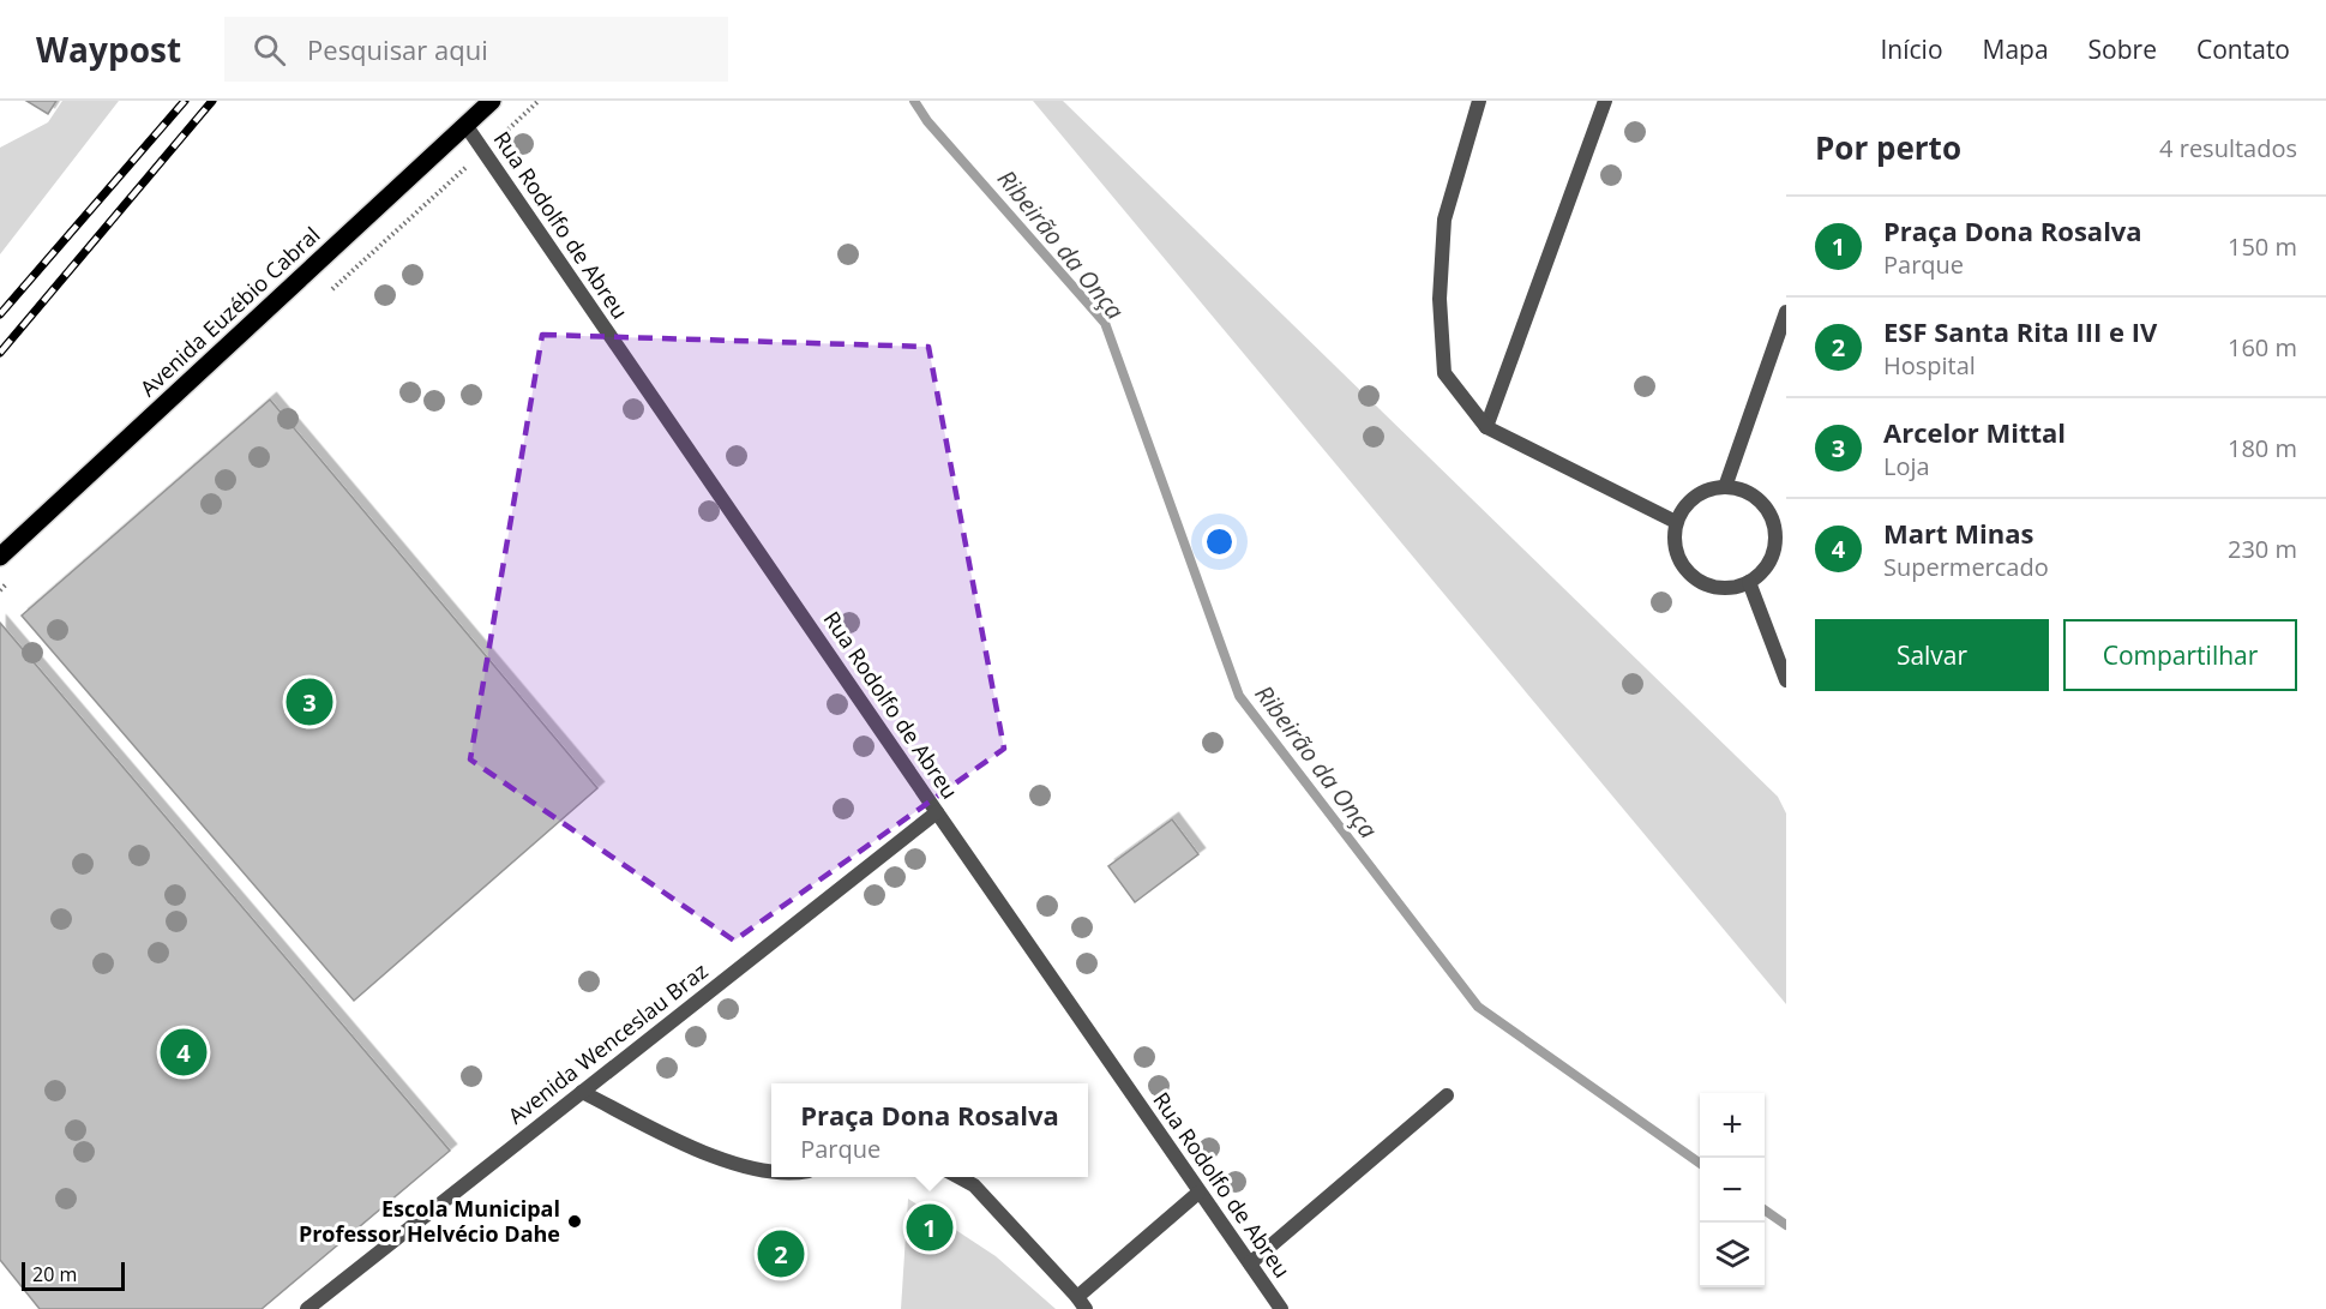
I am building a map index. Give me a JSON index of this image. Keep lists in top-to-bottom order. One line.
{"streets":{"main road":["Avenida Euzébio Cabral"],"street":["Rua Rodolfo de Abreu","Avenida Wenceslau Braz"]},"crossings":[["Rua Rodolfo de Abreu","Avenida Euzébio Cabral"],["Rua Rodolfo de Abreu","Avenida Wenceslau Braz"]],"water":["Ribeirão da Onça"],"places":["Escola Municipal Professor Helvécio Dahe"],"scale_bar":"20 m","page":{"header":"Waypost","search":"Pesquisar aqui","nav":["Início","Mapa","Sobre","Contato"],"heading":["Por perto","4 resultados"],"list":[{"mark":"1","name":"Praça Dona Rosalva","note":"Parque","value":"150 m"},{"mark":"2","name":"ESF Santa Rita III e IV","note":"Hospital","value":"160 m"},{"mark":"3","name":"Arcelor Mittal","note":"Loja","value":"180 m"},{"mark":"4","name":"Mart Minas","note":"Supermercado","value":"230 m"}],"buttons":["Salvar","Compartilhar"],"pins":["3","4","1","2"],"popup":["Praça Dona Rosalva","Parque"],"map_buttons":["+","−"],"scale":"20 m"}}
